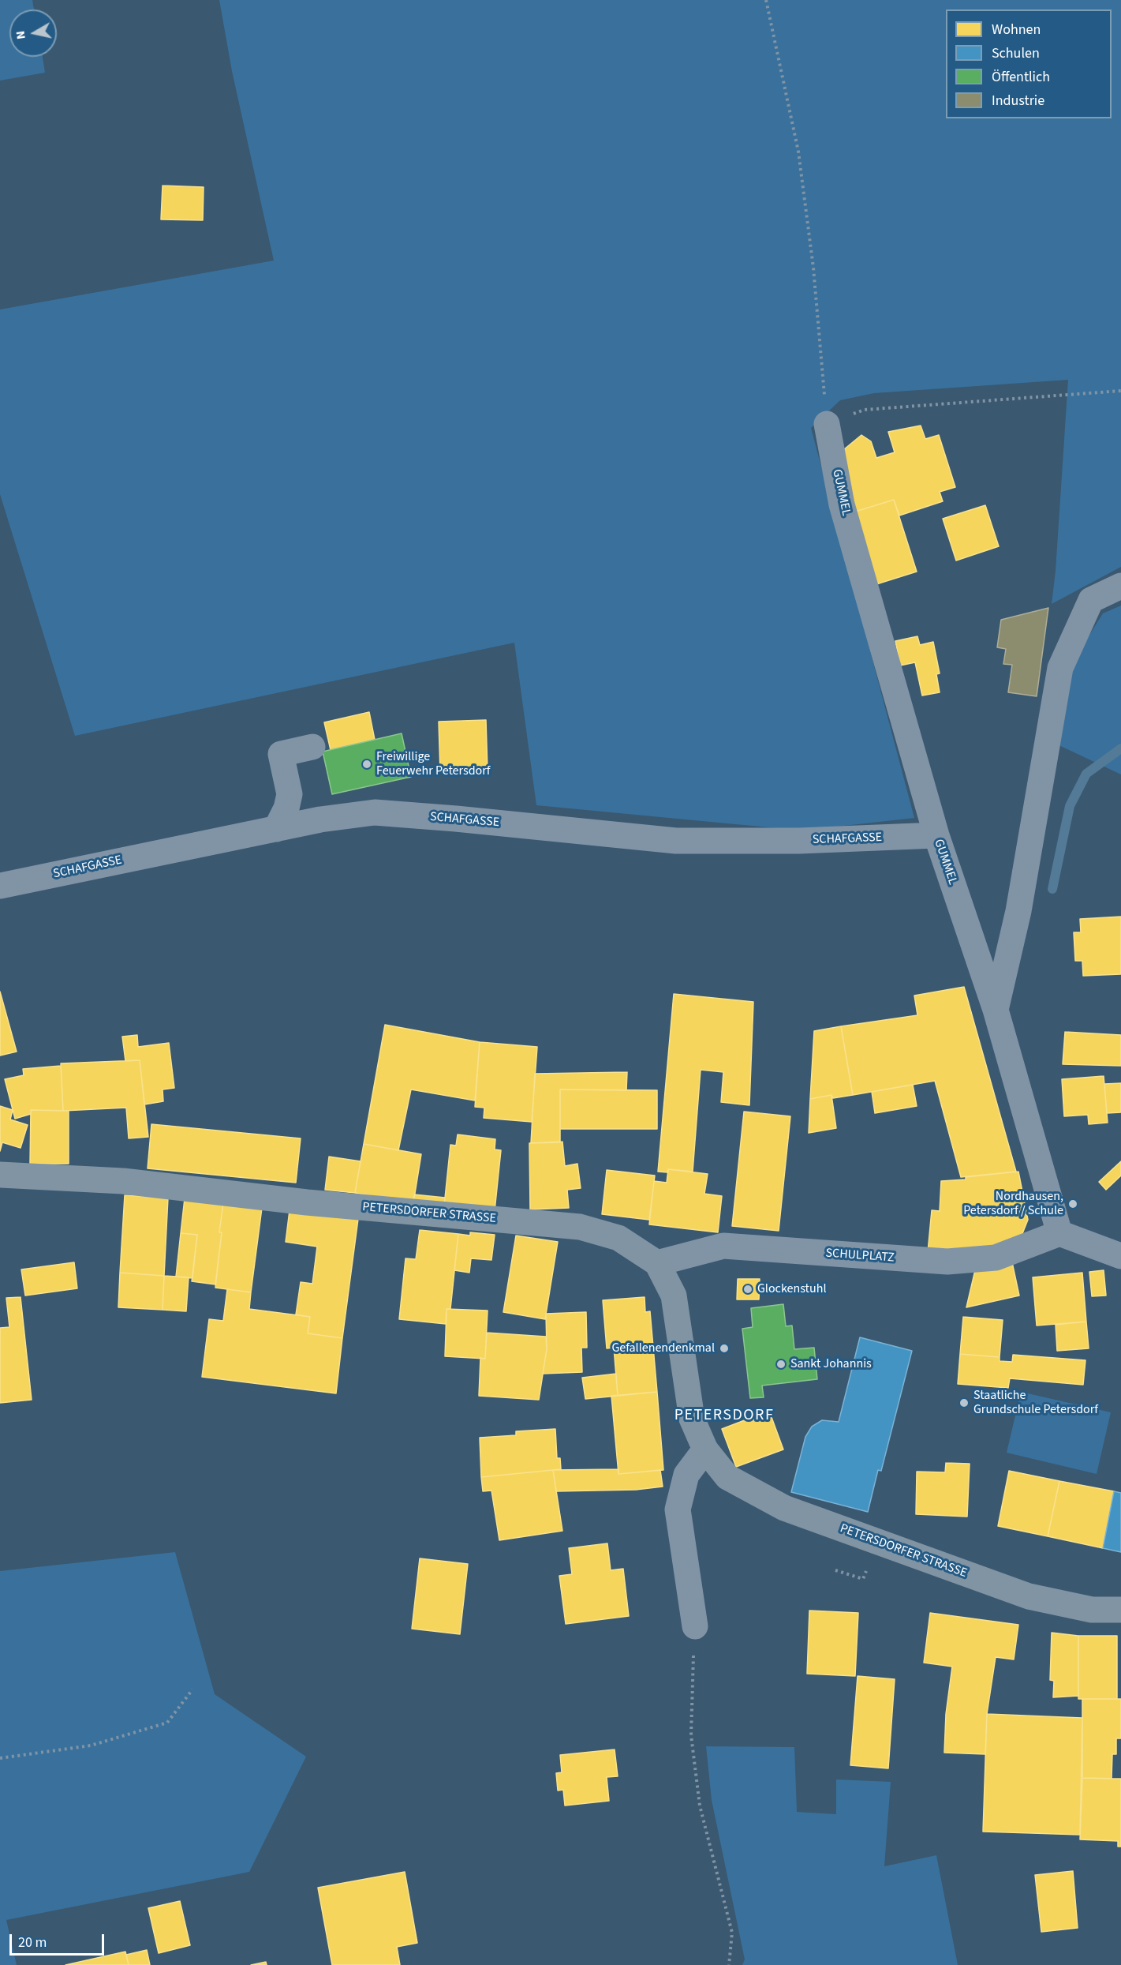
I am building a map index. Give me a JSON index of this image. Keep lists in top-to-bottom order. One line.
{"streets":{"main road":["PETERSDORFER STRASSE"],"street":["GUMMEL","SCHAFGASSE","SCHULPLATZ"]},"crossings":[["GUMMEL","SCHAFGASSE"],["GUMMEL","SCHULPLATZ"],["PETERSDORFER STRASSE","SCHULPLATZ"]],"districts":["PETERSDORF"],"places":["Freiwillige Feuerwehr Petersdorf","Nordhausen, Petersdorf / Schule","Glockenstuhl","Gefallenendenkmal","Sankt Johannis","Staatliche Grundschule Petersdorf"],"legend":["Wohnen","Schulen","Öffentlich","Industrie"],"scale_bar":"20 m","north":"left"}
